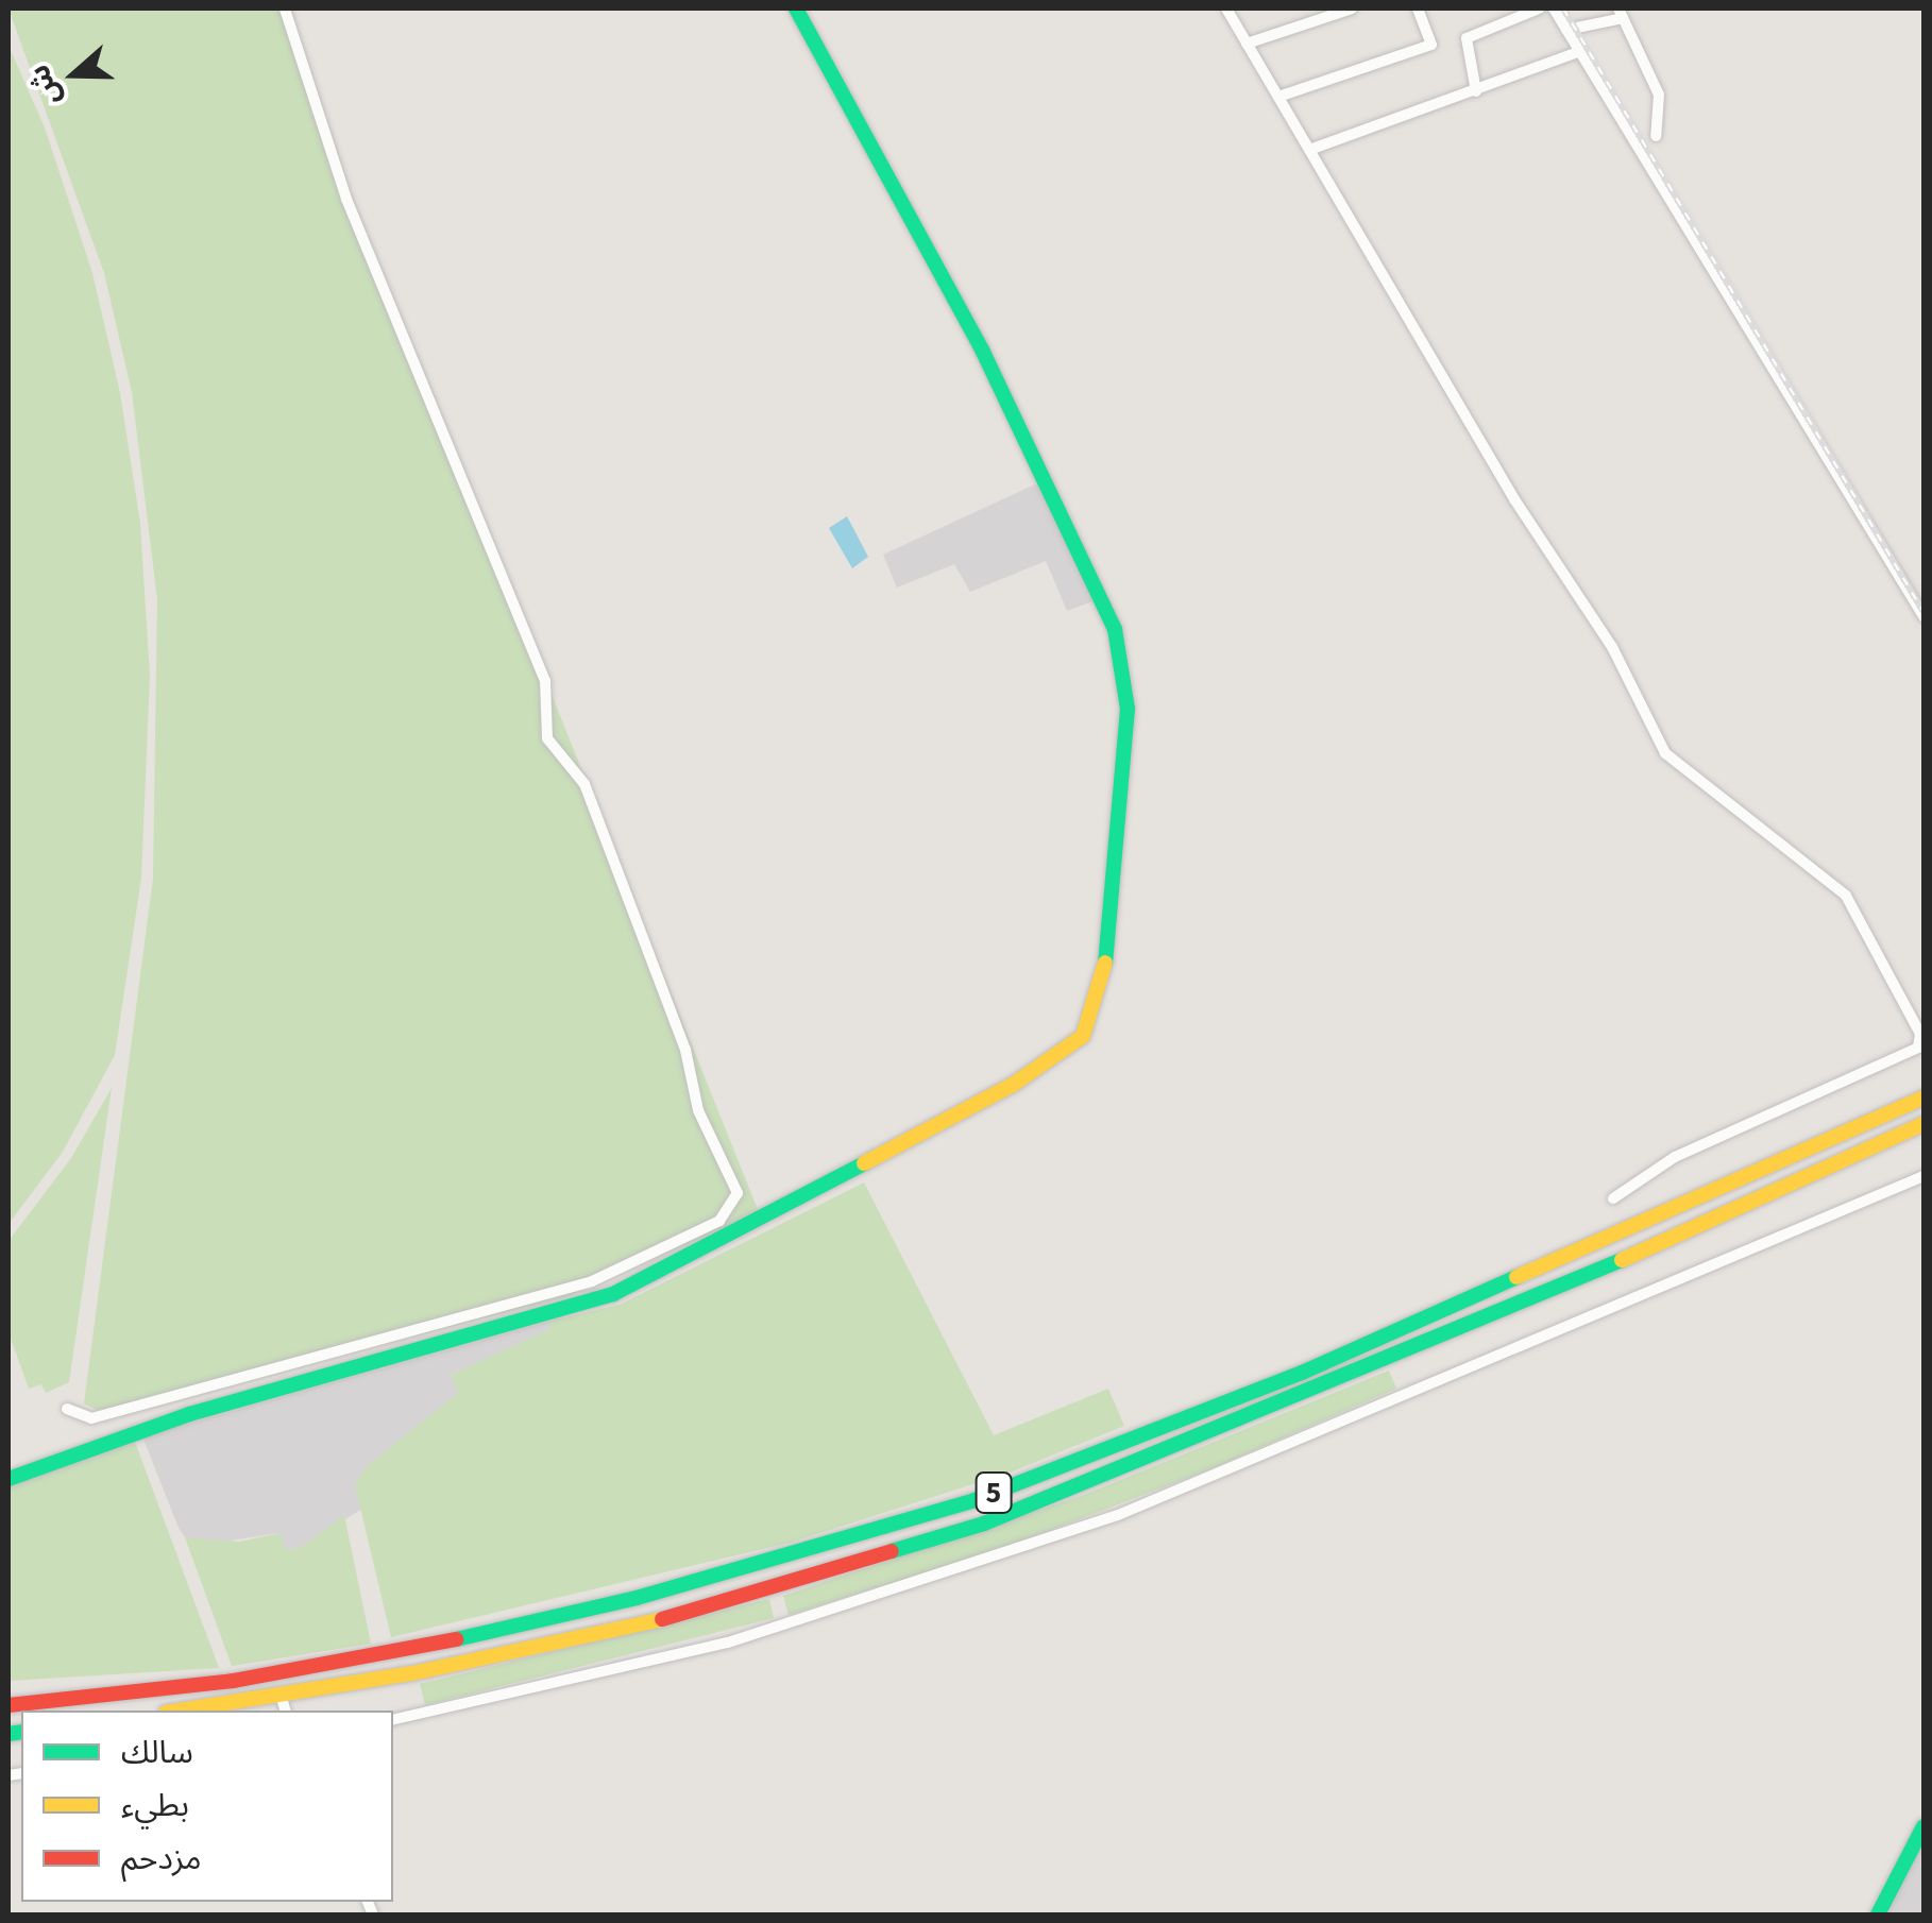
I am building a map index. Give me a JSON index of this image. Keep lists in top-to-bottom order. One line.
{"streets":{"main road":["5"]},"legend":["سالك","بطيء","مزدحم"],"north":"left"}
